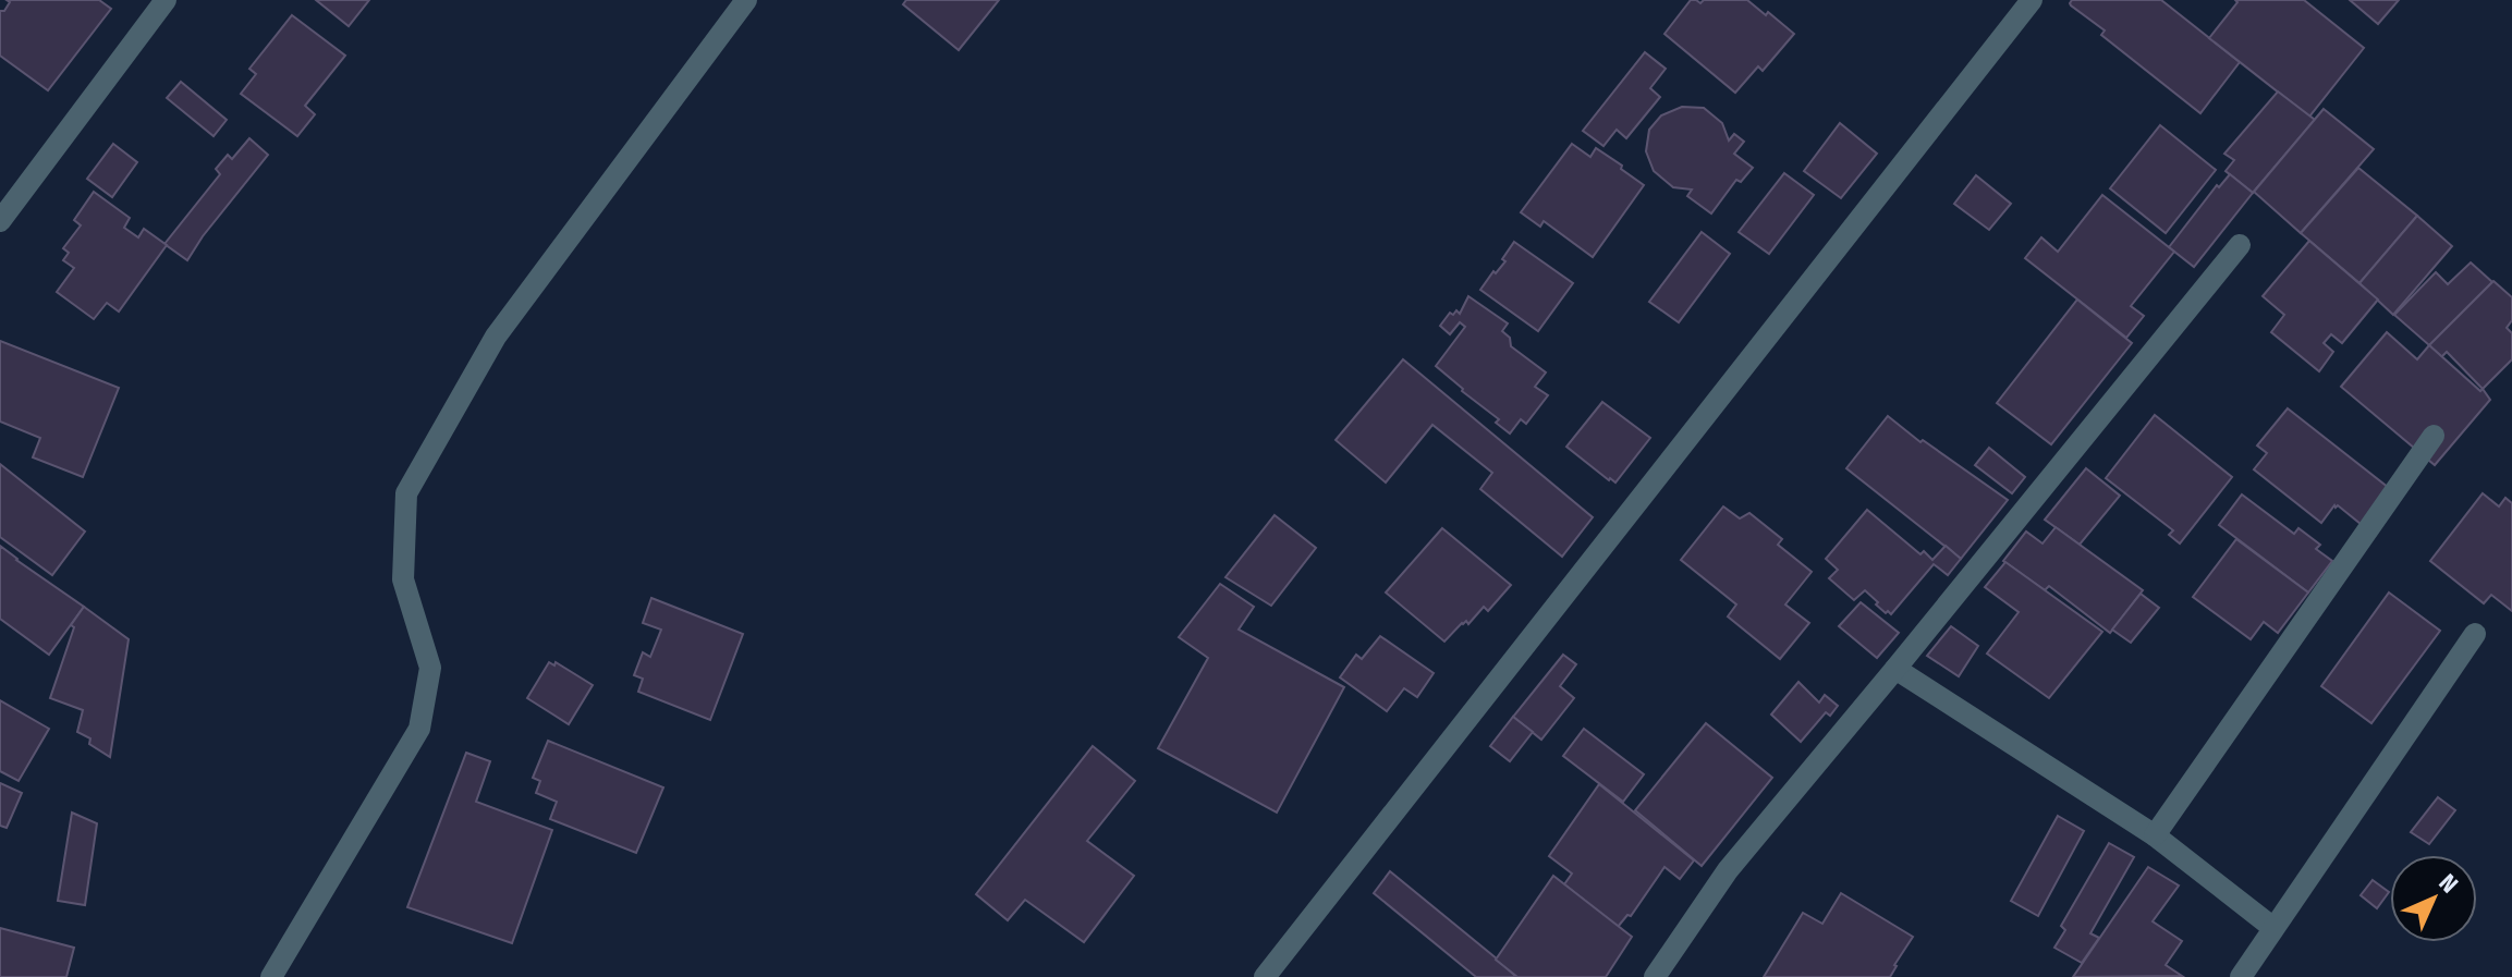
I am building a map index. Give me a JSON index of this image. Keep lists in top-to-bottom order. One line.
{"north":"top right"}
